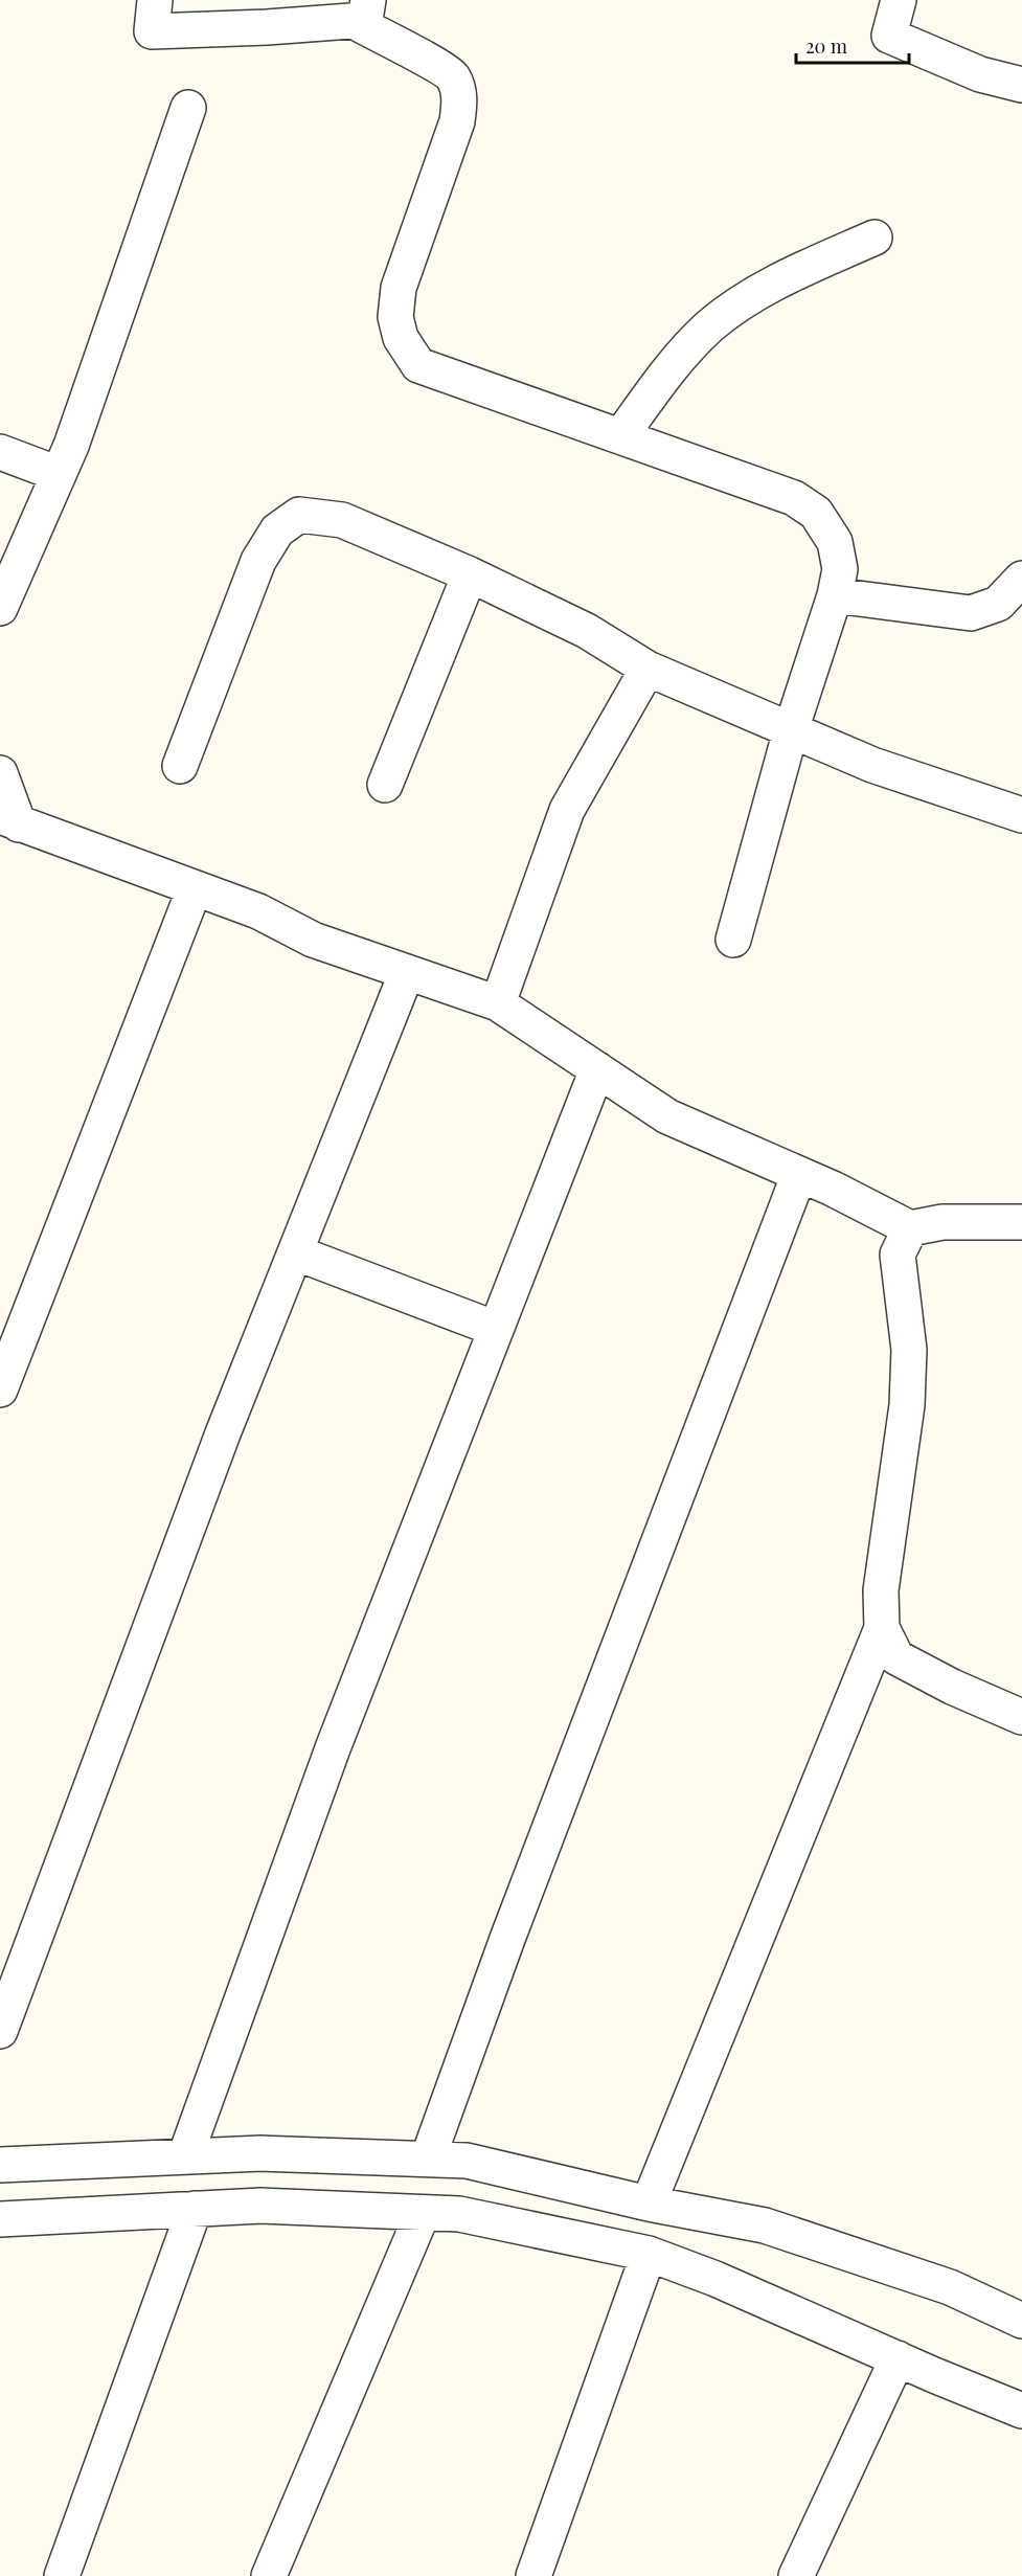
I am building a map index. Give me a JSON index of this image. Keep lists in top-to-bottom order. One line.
{"scale_bar":"20 m"}
